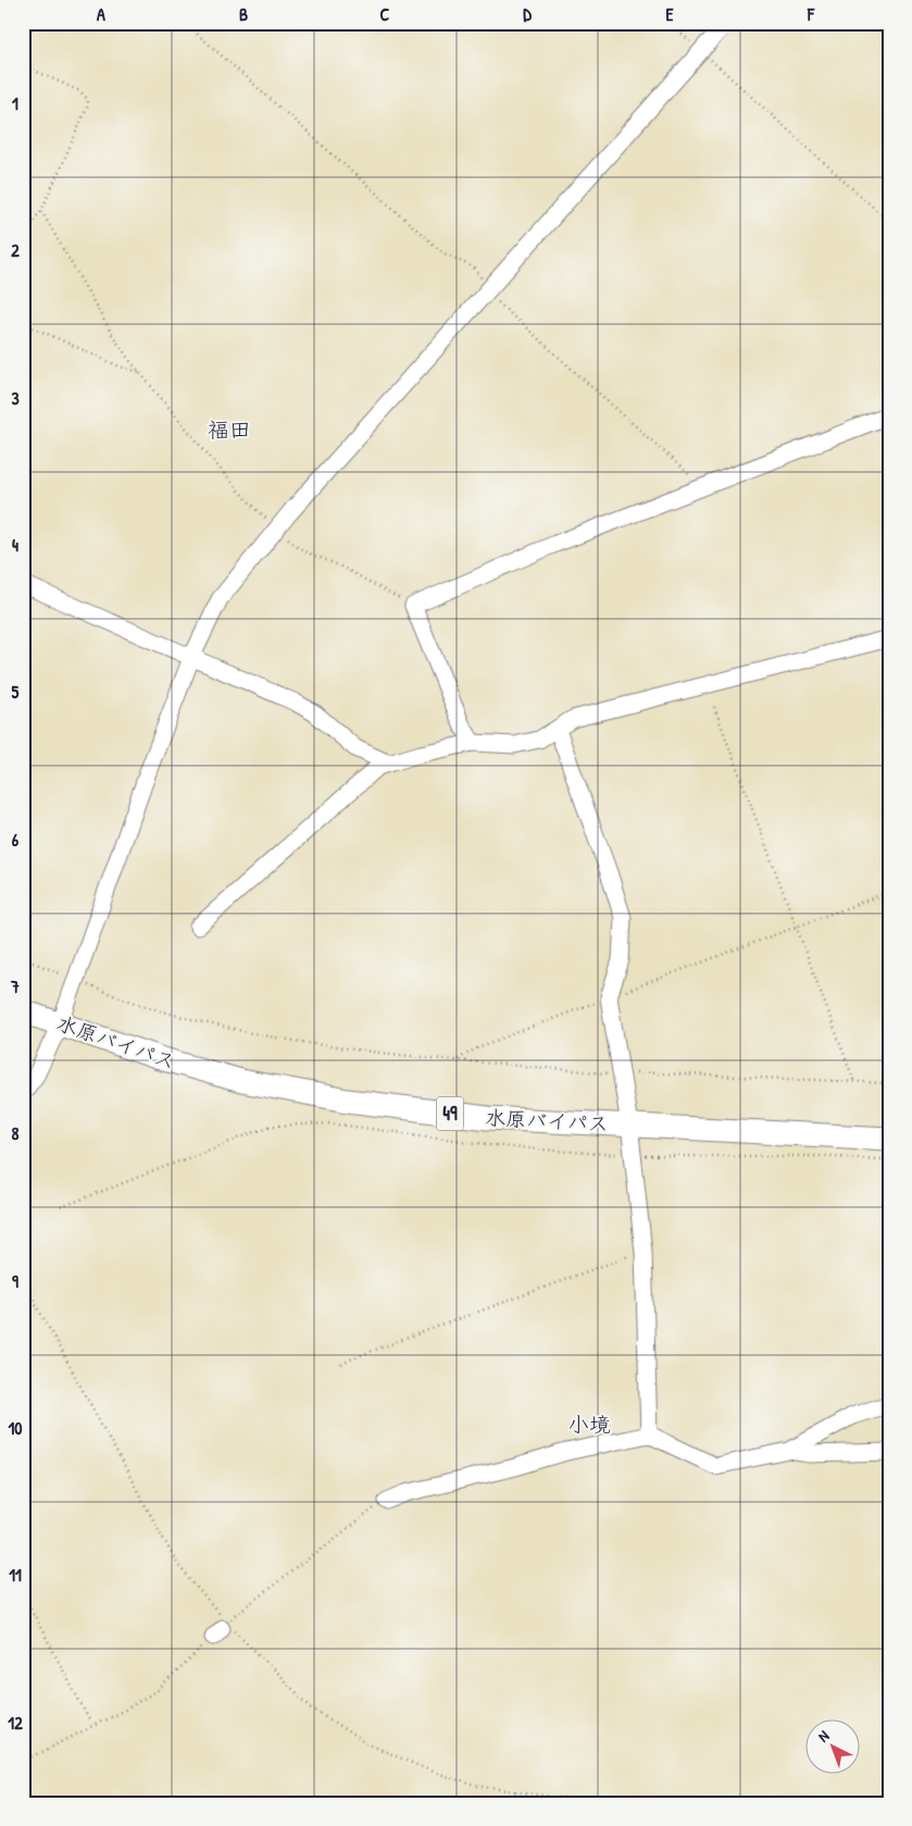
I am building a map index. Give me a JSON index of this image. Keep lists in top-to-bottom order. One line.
{"streets":{"highway":["水原バイパス","49"]},"districts":["福田","小境"],"north":"top left","grid":{"columns":["A","B","C","D","E","F"],"rows":["1","2","3","4","5","6","7","8","9","10","11","12"]}}
